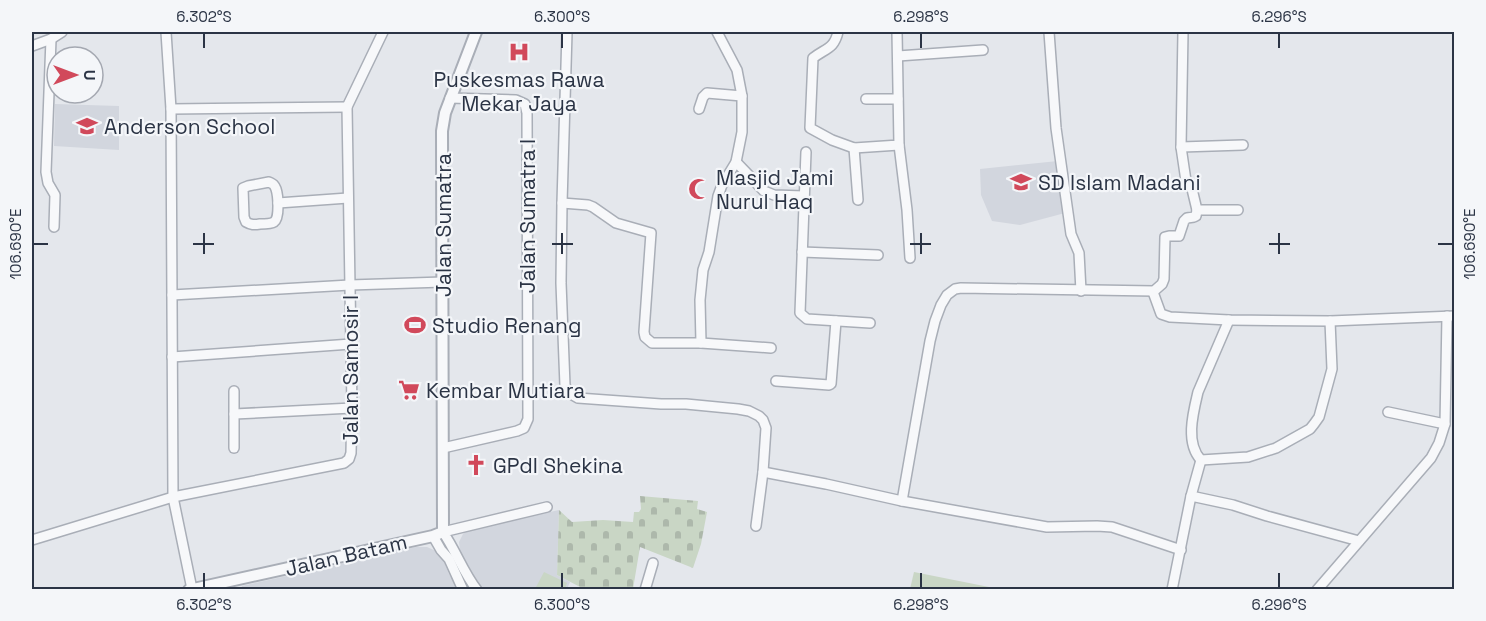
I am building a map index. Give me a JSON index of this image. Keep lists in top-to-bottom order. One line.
{"streets":{"street":["Jalan Sumatra I","Jalan Sumatra","Jalan Samosir I","Jalan Batam"]},"crossings":[["Jalan Sumatra I","Jalan Sumatra"],["Jalan Sumatra","Jalan Batam"]],"places":{"hospital":["Puskesmas Rawa Mekar Jaya"],"school or university":["Anderson School","SD Islam Madani"],"mosque":["Masjid Jami Nurul Haq"],"sports":["Studio Renang"],"supermarket":["Kembar Mutiara"],"church":["GPdI Shekina"]},"north":"right","coordinates":["6.302°S","6.300°S","6.298°S","6.296°S","106.690°E"]}
